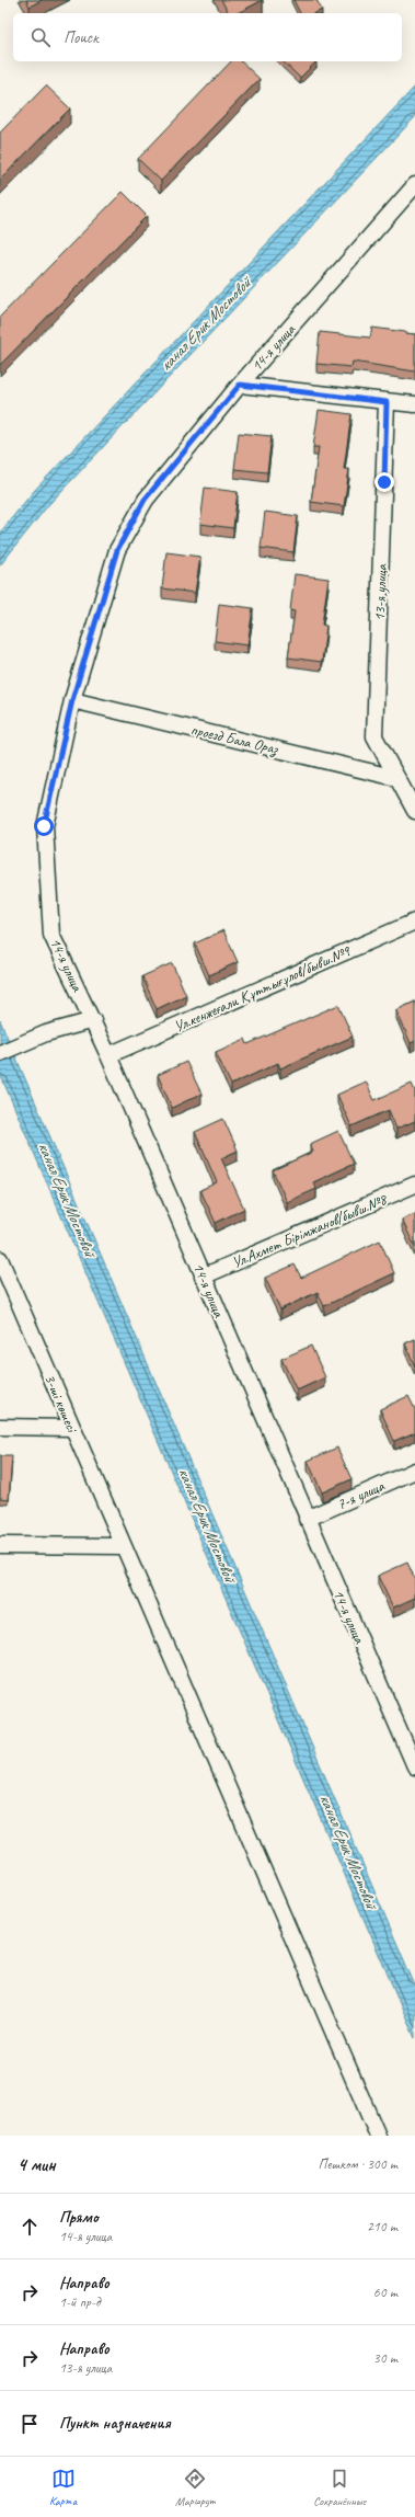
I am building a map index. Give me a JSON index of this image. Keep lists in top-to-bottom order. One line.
{"streets":{"street":["14-я улица","13-я улица","проезд Бала Ораз","Ул.кенжеғали Құттығұлов/бывш.№9","Ул.Ахмет Бірімжанов/бывш.№8","3-ші көшесі","7-я улица"]},"crossings":[["14-я улица","проезд Бала Ораз"],["14-я улица","Ул.кенжеғали Құттығұлов/бывш.№9"],["14-я улица","Ул.Ахмет Бірімжанов/бывш.№8"],["14-я улица","7-я улица"],["13-я улица","проезд Бала Ораз"]],"water":["канал Ерик Мостовой"],"page":{"search":"Поиск","heading":["4 мин","Пешком · 300 m"],"list":[["Прямо","14-я улица","210 m"],["Направо","1-й пр-д","60 m"],["Направо","13-я улица","30 m"],"Пункт назначения"],"nav":["Карта","Маршрут","Сохранённые"]}}
